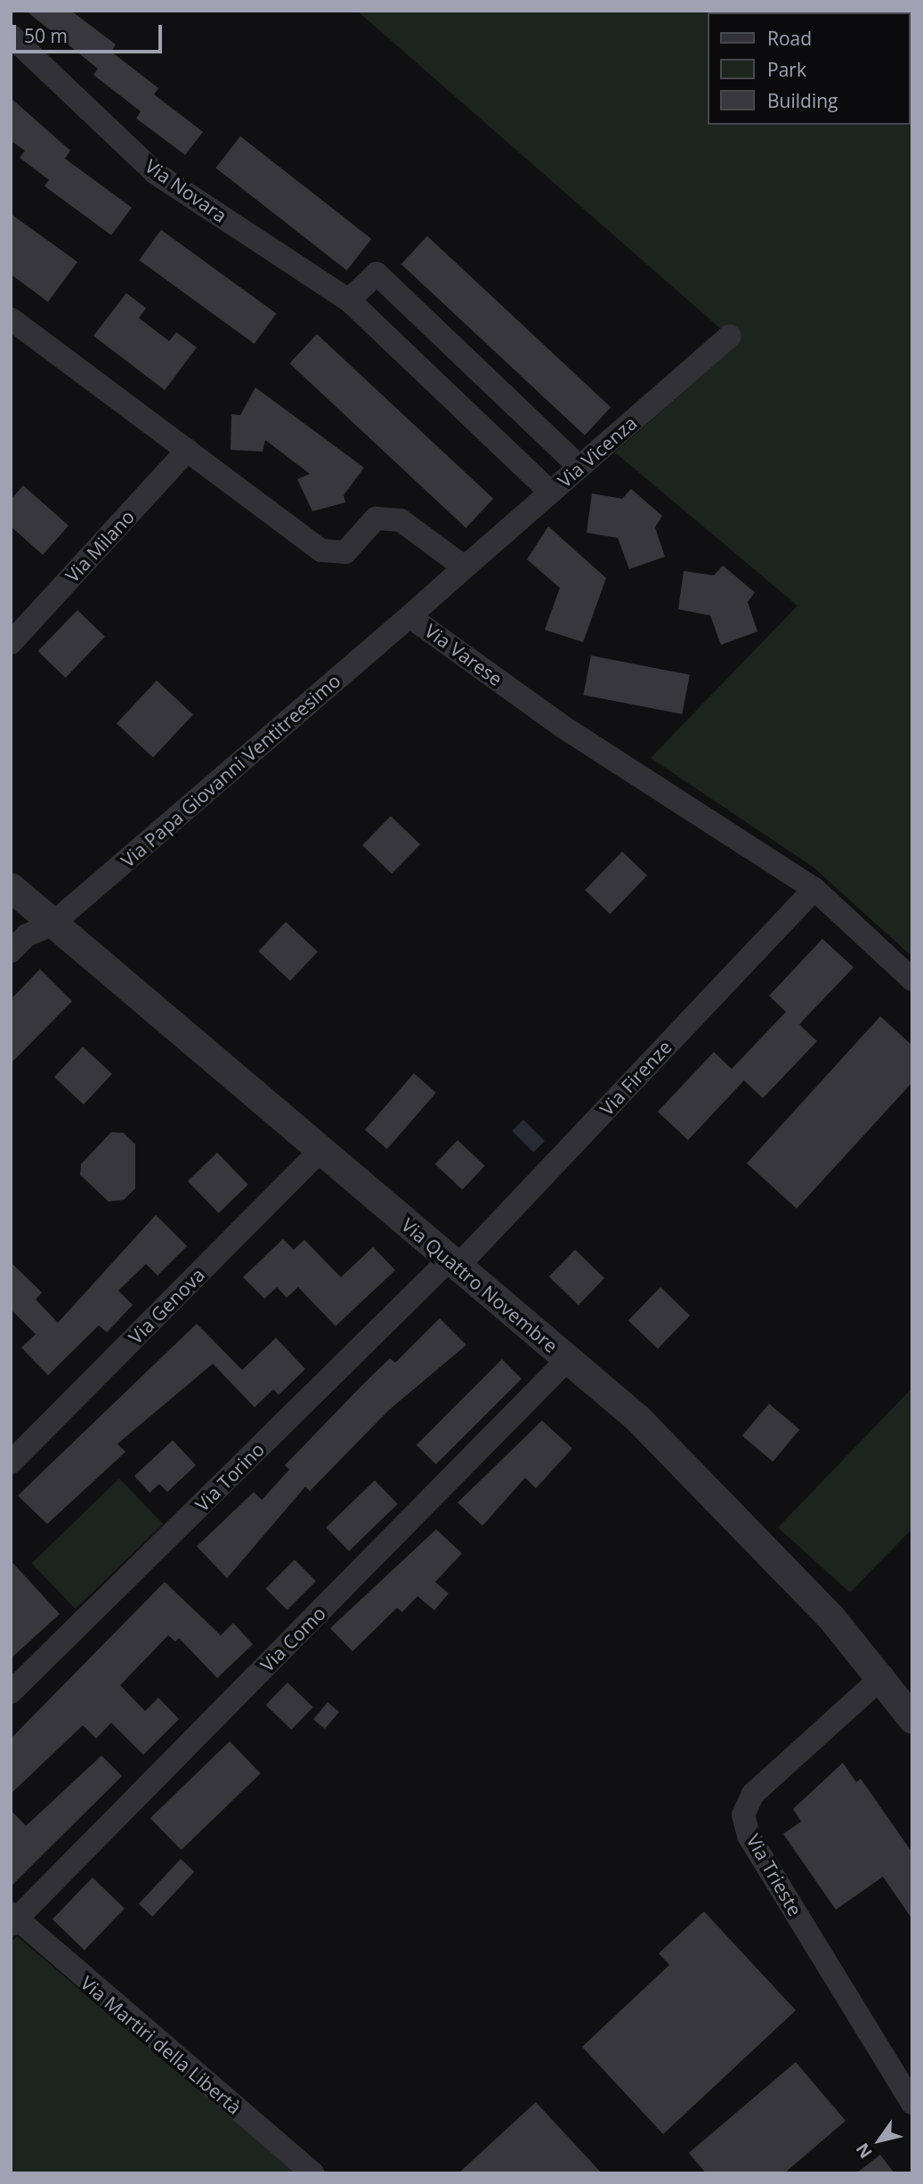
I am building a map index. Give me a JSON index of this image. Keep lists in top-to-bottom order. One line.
{"streets":{"street":["Via Novara","Via Vicenza","Via Milano","Via Varese","Via Papa Giovanni Ventitreesimo","Via Firenze","Via Quattro Novembre","Via Genova","Via Torino","Via Como","Via Trieste","Via Martiri della Libertà"]},"crossings":[["Via Novara","Via Vicenza"],["Via Vicenza","Via Varese"],["Via Varese","Via Papa Giovanni Ventitreesimo"],["Via Varese","Via Firenze"],["Via Papa Giovanni Ventitreesimo","Via Quattro Novembre"],["Via Firenze","Via Quattro Novembre"],["Via Firenze","Via Torino"],["Via Quattro Novembre","Via Genova"],["Via Quattro Novembre","Via Torino"],["Via Quattro Novembre","Via Como"],["Via Quattro Novembre","Via Trieste"],["Via Como","Via Martiri della Libertà"]],"legend":["Road","Park","Building"],"scale_bar":"50 m","north":"bottom left"}
